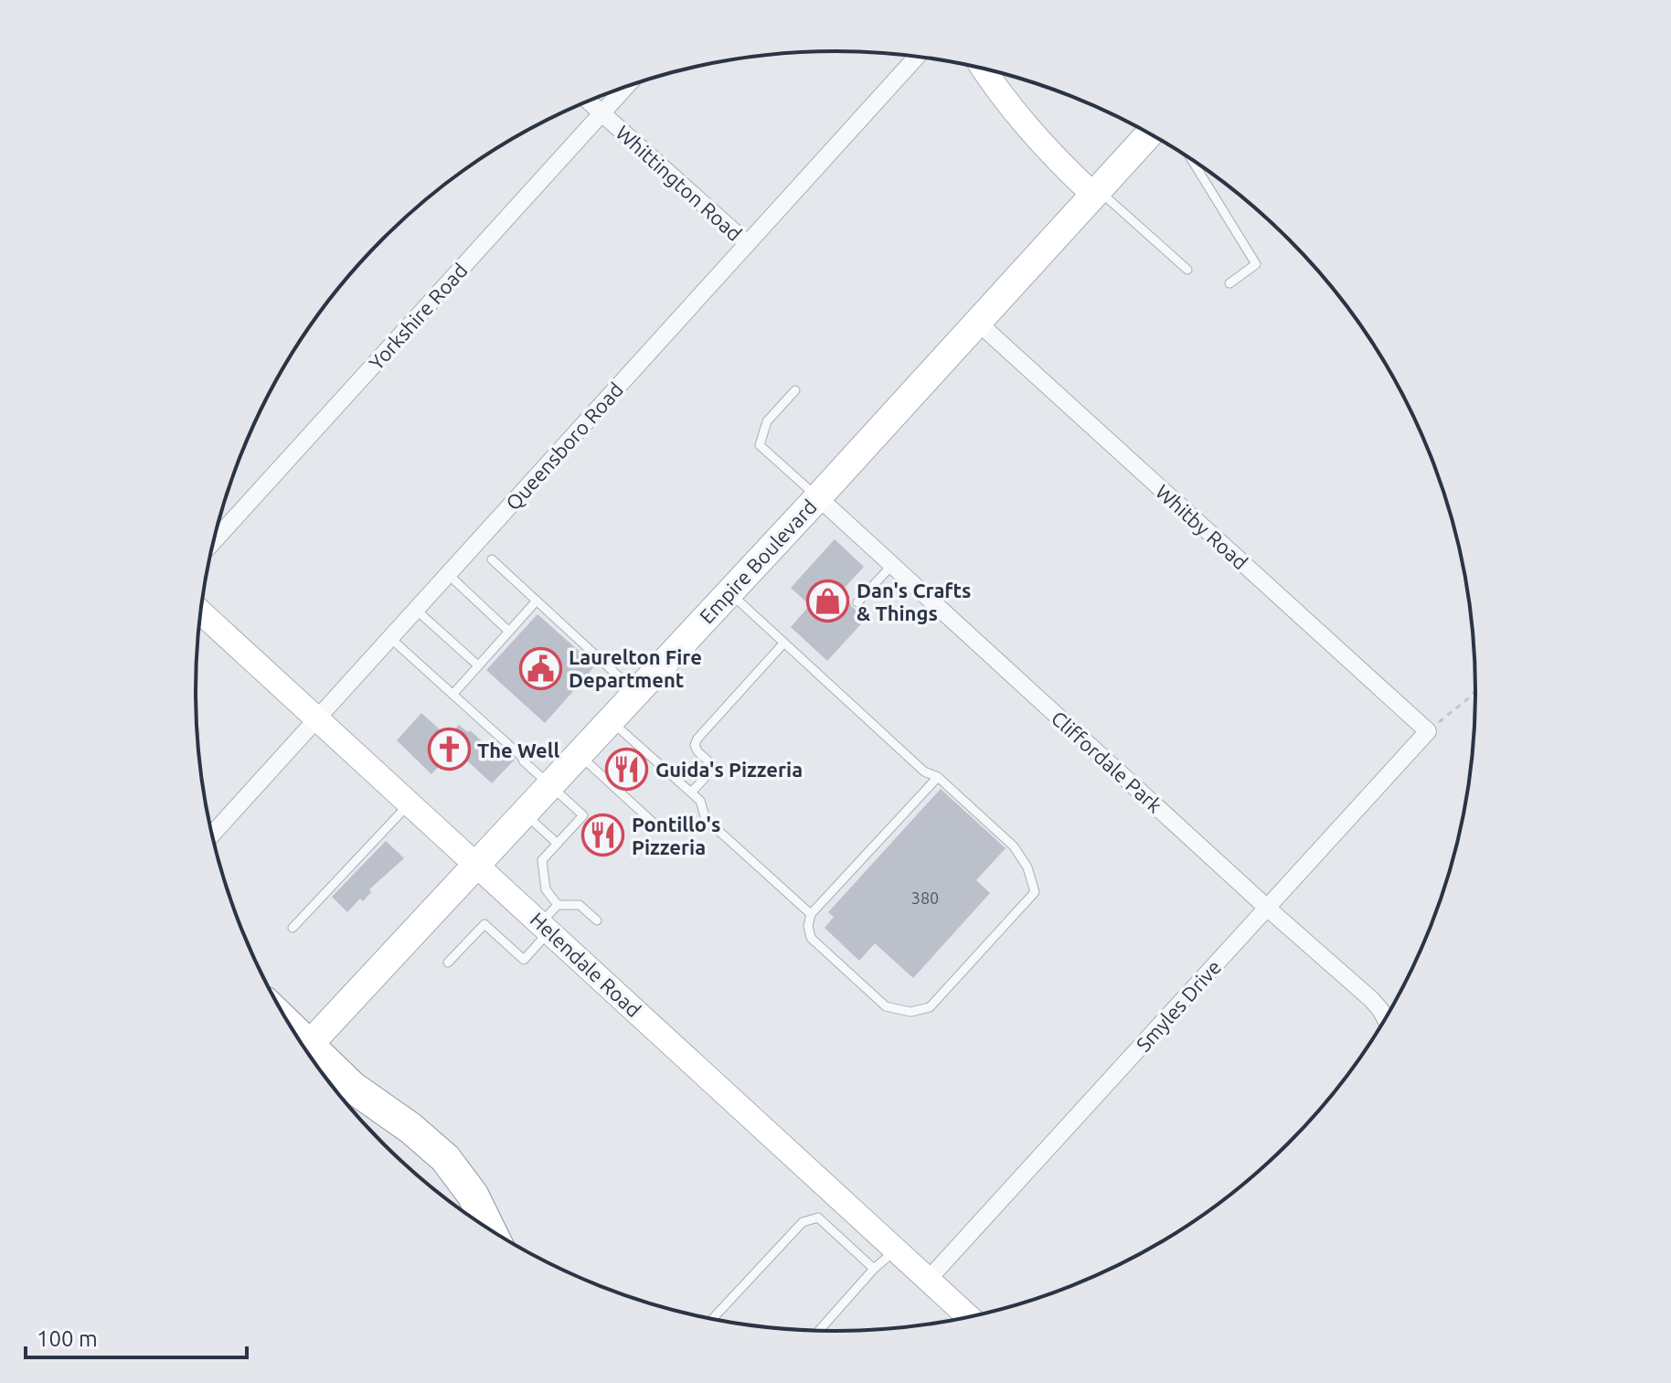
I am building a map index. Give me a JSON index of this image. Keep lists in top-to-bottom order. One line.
{"streets":{"main road":["Empire Boulevard"],"street":["Whittington Road","Yorkshire Road","Queensboro Road","Whitby Road","Cliffordale Park","Helendale Road","Smyles Drive"]},"crossings":[["Whittington Road","Yorkshire Road"],["Whittington Road","Queensboro Road"],["Queensboro Road","Helendale Road"],["Whitby Road","Empire Boulevard"],["Whitby Road","Smyles Drive"],["Empire Boulevard","Cliffordale Park"],["Empire Boulevard","Helendale Road"],["Cliffordale Park","Smyles Drive"],["Helendale Road","Smyles Drive"]],"places":{"shop":["Dan's Crafts & Things"],"public building":["Laurelton Fire Department"],"church":["The Well"],"restaurant":["Guida's Pizzeria","Pontillo's Pizzeria"]},"house_numbers":["380"],"scale_bar":"100 m"}
